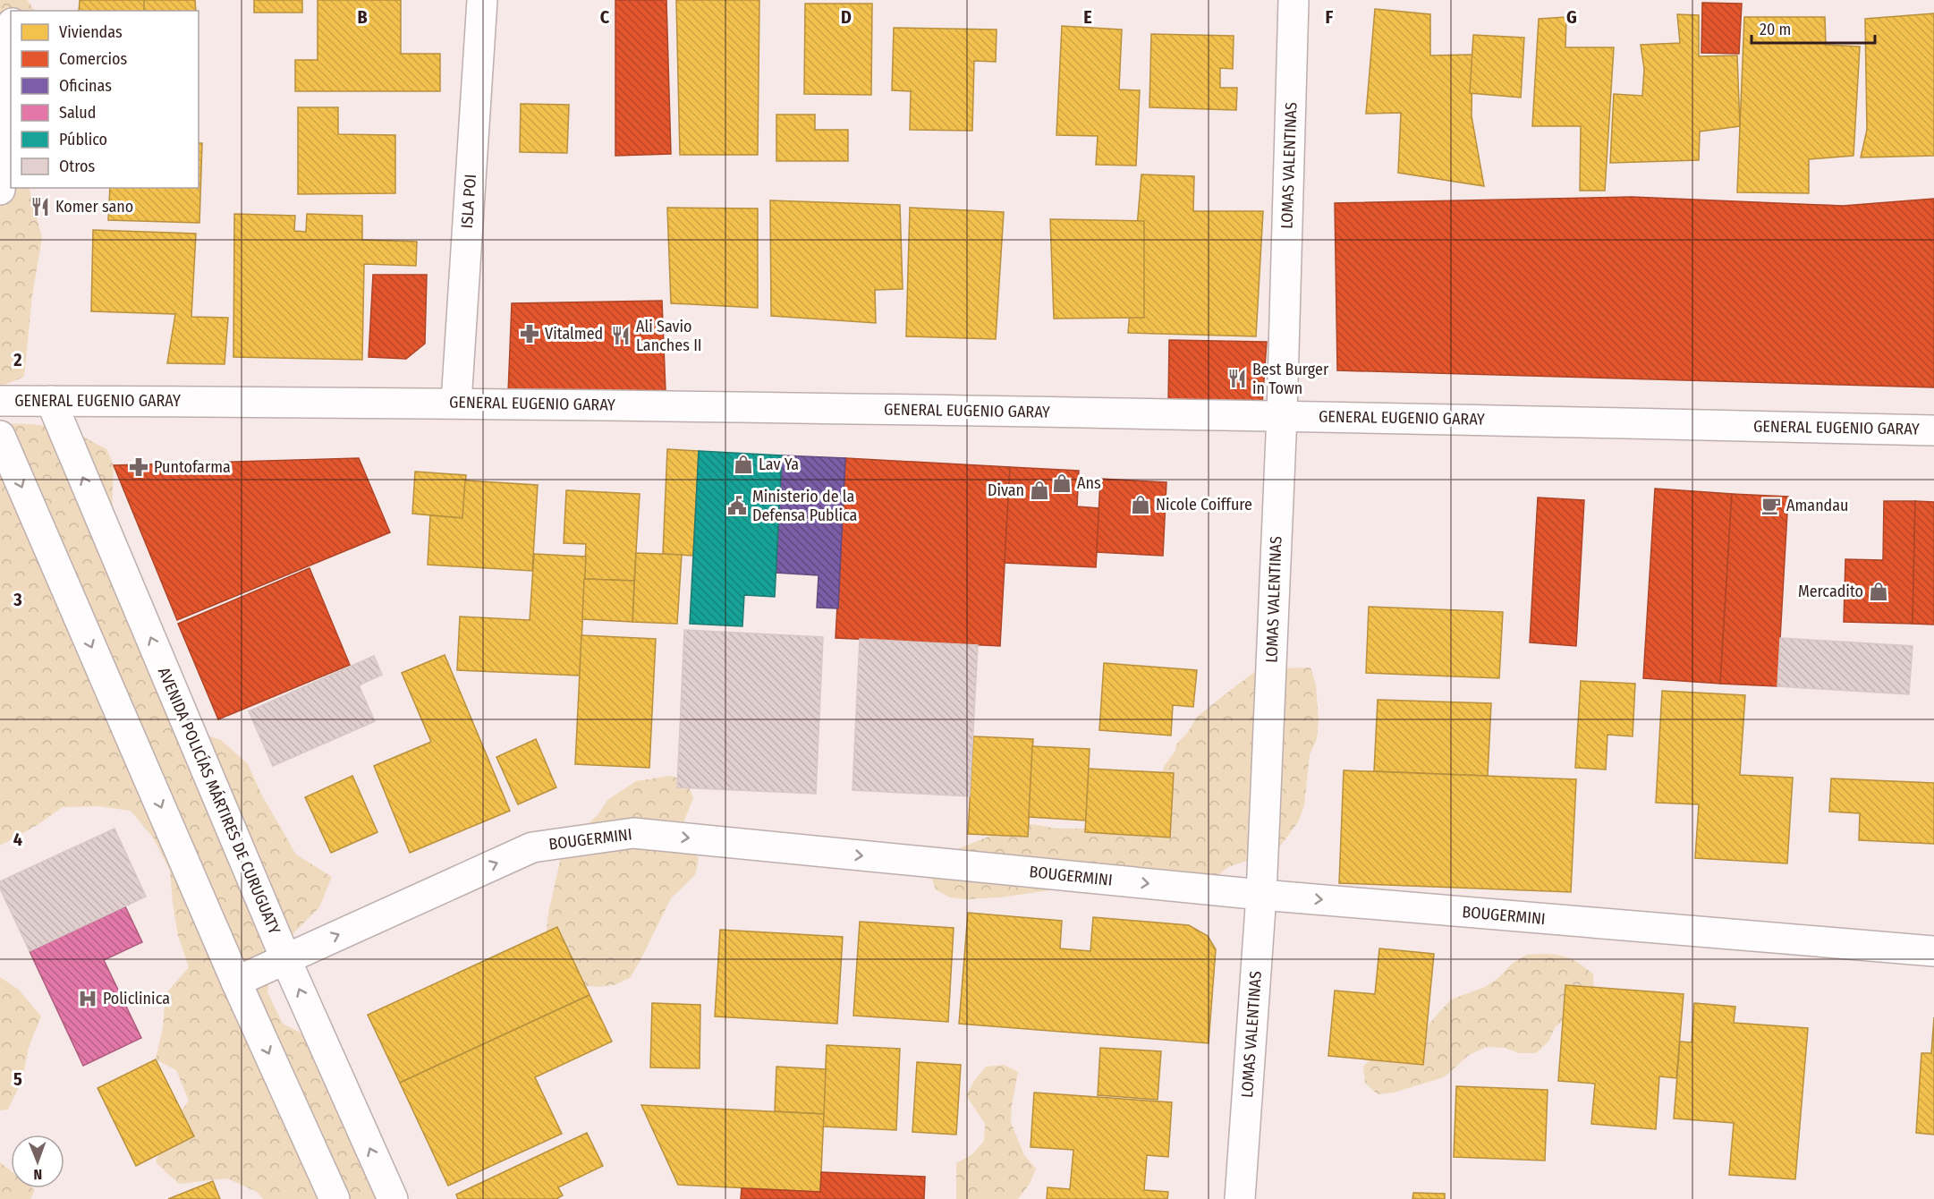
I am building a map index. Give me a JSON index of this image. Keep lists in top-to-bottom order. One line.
{"streets":{"street":["LOMAS VALENTINAS","ISLA POI","GENERAL EUGENIO GARAY","AVENIDA POLICÍAS MÁRTIRES DE CURUGUATY","BOUGERMINI"]},"crossings":[["LOMAS VALENTINAS","GENERAL EUGENIO GARAY"],["LOMAS VALENTINAS","BOUGERMINI"],["ISLA POI","GENERAL EUGENIO GARAY"],["GENERAL EUGENIO GARAY","AVENIDA POLICÍAS MÁRTIRES DE CURUGUATY"],["AVENIDA POLICÍAS MÁRTIRES DE CURUGUATY","BOUGERMINI"]],"one_way":["BOUGERMINI"],"places":{"restaurant":["Komer sano","Ali Savio Lanches II","Best Burger in Town"],"pharmacy":["Vitalmed","Puntofarma"],"shop":["Lav Ya","Ans","Divan","Nicole Coiffure","Mercadito"],"public building":["Ministerio de la Defensa Publica"],"cafe":["Amandau"],"hospital":["Policlinica"]},"legend":["Viviendas","Comercios","Oficinas","Salud","Público","Otros"],"scale_bar":"20 m","north":"bottom","grid":{"columns":["B","C","D","E","F","G"],"rows":["2","3","4","5"]}}
